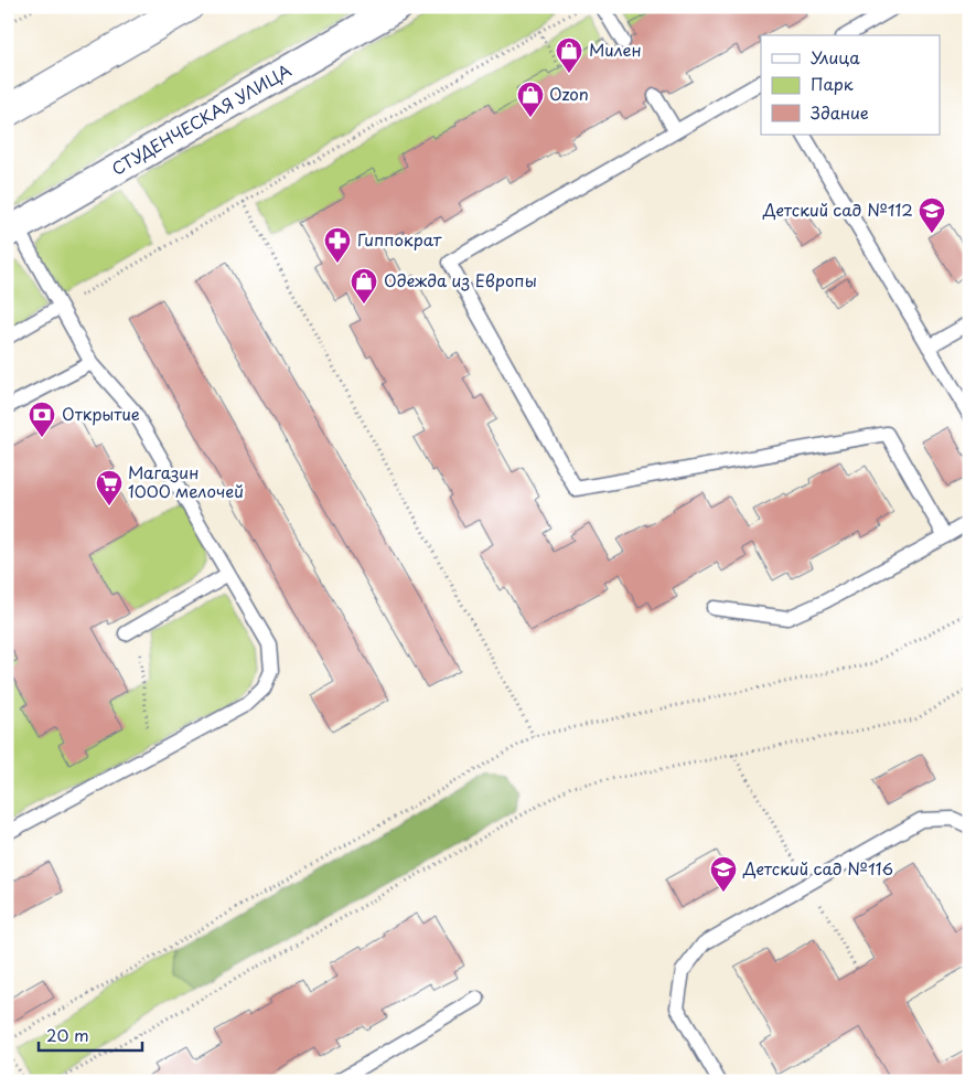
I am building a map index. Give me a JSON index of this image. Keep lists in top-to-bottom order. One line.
{"streets":{"street":["СТУДЕНЧЕСКАЯ УЛИЦА"]},"places":{"shop":["Милен","Ozon","Одежда из Европы"],"school or university":["Детский сад №112","Детский сад №116"],"pharmacy":["Гиппократ"],"bank":["Открытие"],"supermarket":["Магазин 1000 мелочей"]},"legend":["Улица","Парк","Здание"],"scale_bar":"20 m"}
